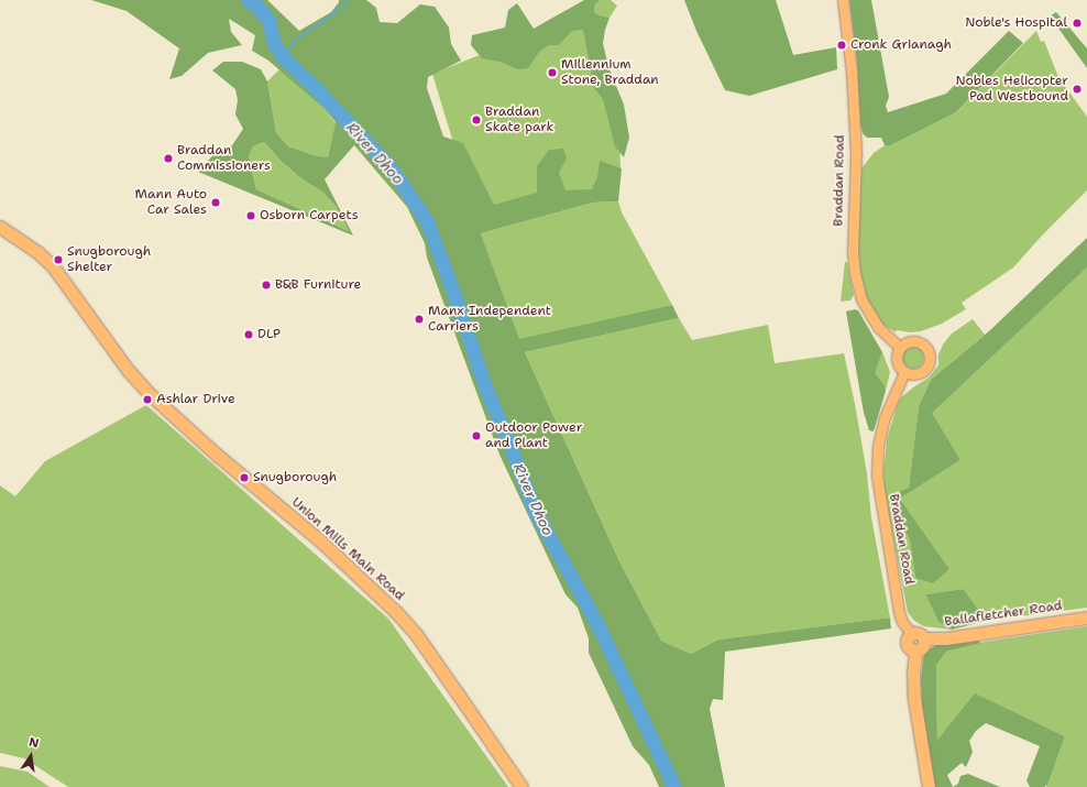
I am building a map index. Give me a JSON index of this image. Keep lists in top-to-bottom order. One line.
{"streets":{"highway":["Union Mills Main Road","Ballafletcher Road"],"main road":["Braddan Road"]},"crossings":[["Braddan Road","Ballafletcher Road"]],"water":["River Dhoo"],"places":["Noble's Hospital","Cronk Grianagh","Millennium Stone, Braddan","Nobles Helicopter Pad Westbound","Braddan Skate park","Braddan Commissioners","Mann Auto Car Sales","Osborn Carpets","Snugborough Shelter","B&B Furniture","Manx Independent Carriers","DLP","Ashlar Drive","Outdoor Power and Plant","Snugborough"],"north":"top"}
